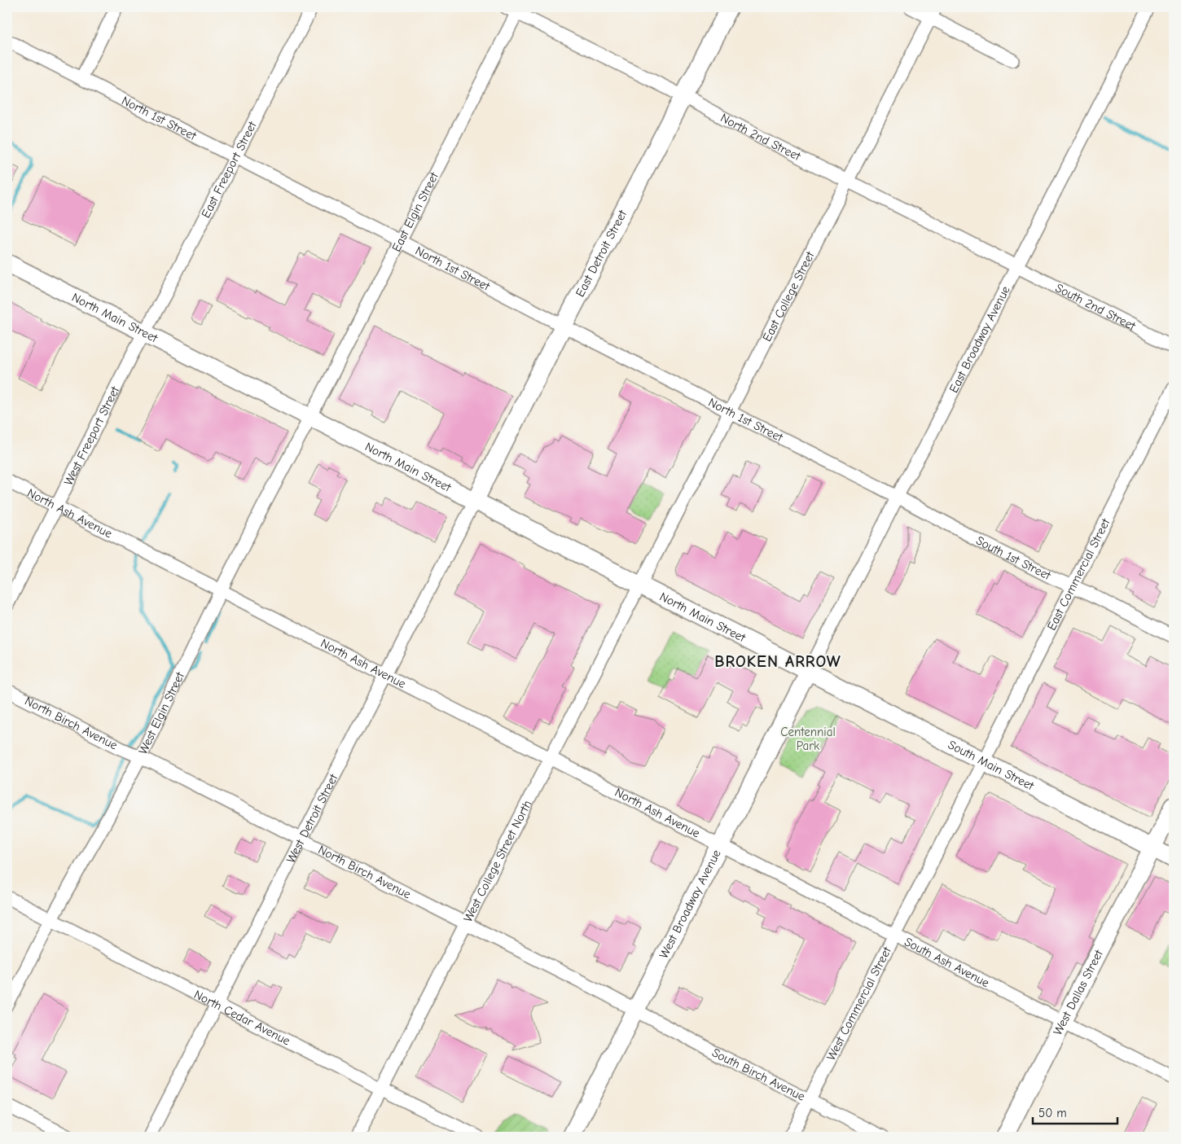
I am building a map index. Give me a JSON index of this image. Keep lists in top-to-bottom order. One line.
{"streets":{"street":["North 1st Street","North 2nd Street","East Freeport Street","East Elgin Street","East Detroit Street","East College Street","South 2nd Street","North Main Street","East Broadway Avenue","West Freeport Street","North Ash Avenue","South 1st Street","East Commercial Street","West Elgin Street","North Birch Avenue","South Main Street","West Detroit Street","West College Street North","West Broadway Avenue","South Ash Avenue","West Dallas Street","West Commercial Street","North Cedar Avenue","South Birch Avenue"]},"crossings":[["North 1st Street","East Freeport Street"],["North 1st Street","East Elgin Street"],["North 1st Street","East Detroit Street"],["North 1st Street","East College Street"],["North 1st Street","East Broadway Avenue"],["North 1st Street","South 1st Street"],["North 2nd Street","East Elgin Street"],["North 2nd Street","East Detroit Street"],["North 2nd Street","East College Street"],["North 2nd Street","South 2nd Street"],["North 2nd Street","East Broadway Avenue"],["East Freeport Street","North Main Street"],["East Freeport Street","West Freeport Street"],["East Elgin Street","North Main Street"],["East Elgin Street","West Elgin Street"],["East Detroit Street","North Main Street"],["East Detroit Street","West Detroit Street"],["East College Street","North Main Street"],["East College Street","West College Street North"],["South 2nd Street","East Broadway Avenue"],["North Main Street","East Broadway Avenue"],["North Main Street","West Freeport Street"],["North Main Street","West Elgin Street"],["North Main Street","South Main Street"],["North Main Street","West Detroit Street"],["North Main Street","West College Street North"],["North Main Street","West Broadway Avenue"],["East Broadway Avenue","South 1st Street"],["East Broadway Avenue","South Main Street"],["East Broadway Avenue","West Broadway Avenue"],["West Freeport Street","North Ash Avenue"],["North Ash Avenue","West Elgin Street"],["North Ash Avenue","West Detroit Street"],["North Ash Avenue","West College Street North"],["North Ash Avenue","West Broadway Avenue"],["North Ash Avenue","South Ash Avenue"],["South 1st Street","East Commercial Street"],["East Commercial Street","South Main Street"],["East Commercial Street","West Commercial Street"],["West Elgin Street","North Birch Avenue"],["West Elgin Street","North Cedar Avenue"],["North Birch Avenue","West Detroit Street"],["North Birch Avenue","West College Street North"],["North Birch Avenue","West Broadway Avenue"],["North Birch Avenue","South Birch Avenue"],["South Main Street","West Broadway Avenue"],["South Main Street","West Dallas Street"],["South Main Street","West Commercial Street"],["West Detroit Street","North Cedar Avenue"],["West College Street North","North Cedar Avenue"],["West Broadway Avenue","South Ash Avenue"],["West Broadway Avenue","South Birch Avenue"],["South Ash Avenue","West Dallas Street"],["South Ash Avenue","West Commercial Street"],["West Commercial Street","South Birch Avenue"]],"districts":["BROKEN ARROW"],"parks":["Centennial Park"],"scale_bar":"50 m"}
